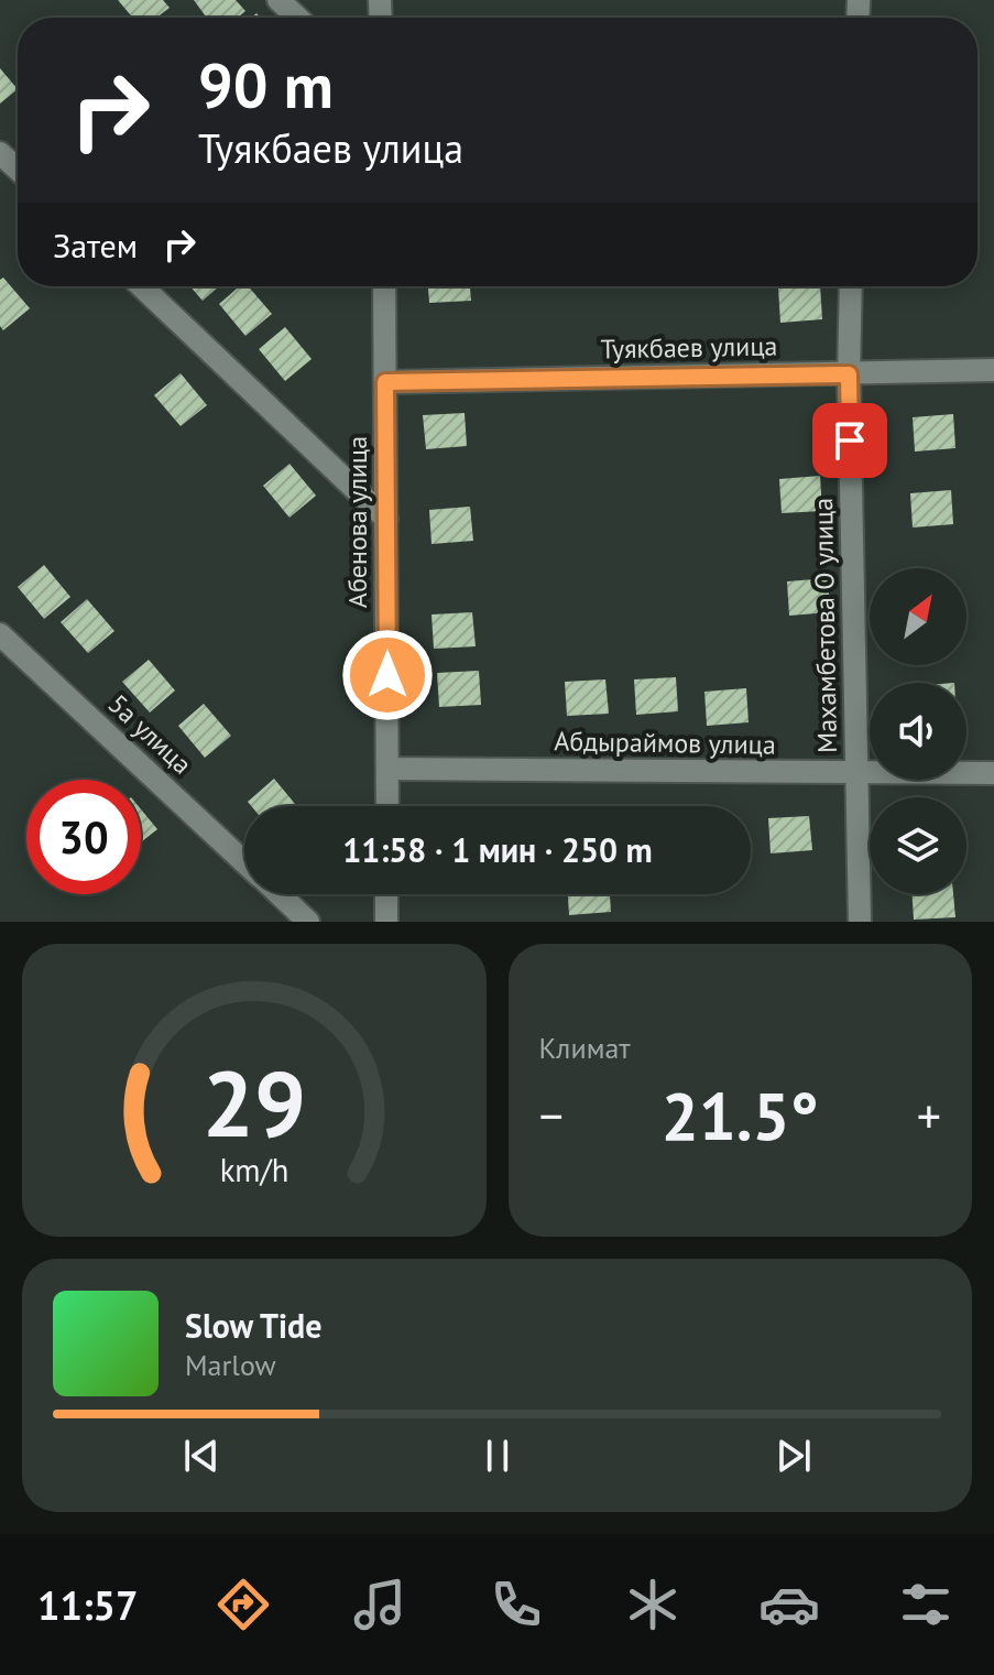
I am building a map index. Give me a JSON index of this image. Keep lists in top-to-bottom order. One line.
{"streets":{"street":["Туякбаев улица","Абенова улица","Махамбетова О улица","5а улица","Абдыраймов улица"]},"crossings":[["Туякбаев улица","Абенова улица"],["Туякбаев улица","Махамбетова О улица"],["Абенова улица","Абдыраймов улица"],["Махамбетова О улица","Абдыраймов улица"]],"north":"top right","page":{"turn":["90 m","Туякбаев улица"],"then":"Затем","limit":"30","trip":"11:58 · 1 мин · 250 m","tile":"Климат","heat":["−","21.5°","+"],"song":["Slow Tide","Marlow"],"tabs":"11:57","gauge":["29","km/h"]}}
